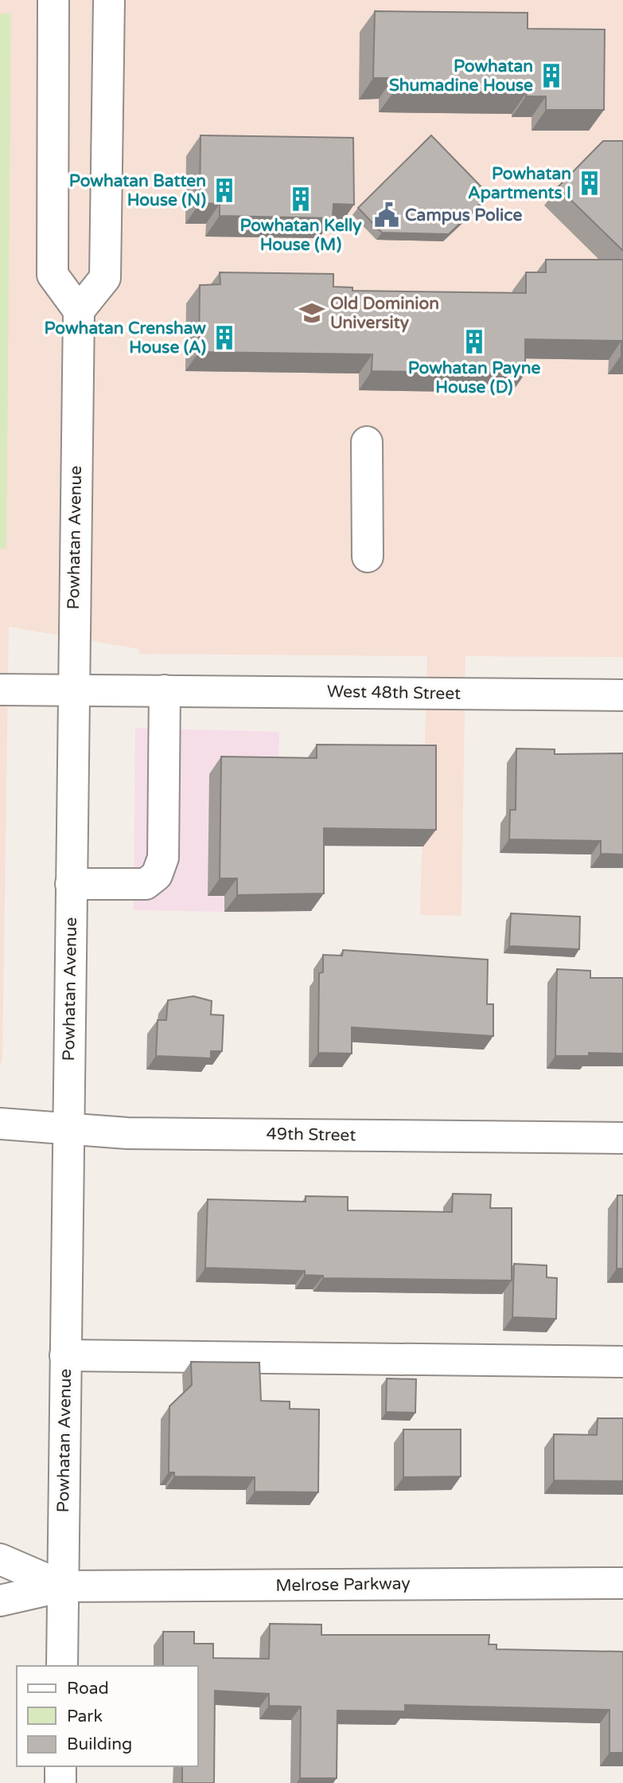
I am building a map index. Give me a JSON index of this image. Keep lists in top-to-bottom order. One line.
{"streets":{"street":["Powhatan Avenue","West 48th Street","49th Street","Melrose Parkway"]},"crossings":[["Powhatan Avenue","West 48th Street"],["Powhatan Avenue","49th Street"],["Powhatan Avenue","Melrose Parkway"]],"places":{"building":["Powhatan Shumadine House","Powhatan Apartments I","Powhatan Batten House (N)","Powhatan Kelly House (M)","Powhatan Crenshaw House (A)","Powhatan Payne House (D)"],"public building":["Campus Police"],"school or university":["Old Dominion University"]},"legend":["Road","Park","Building"]}
